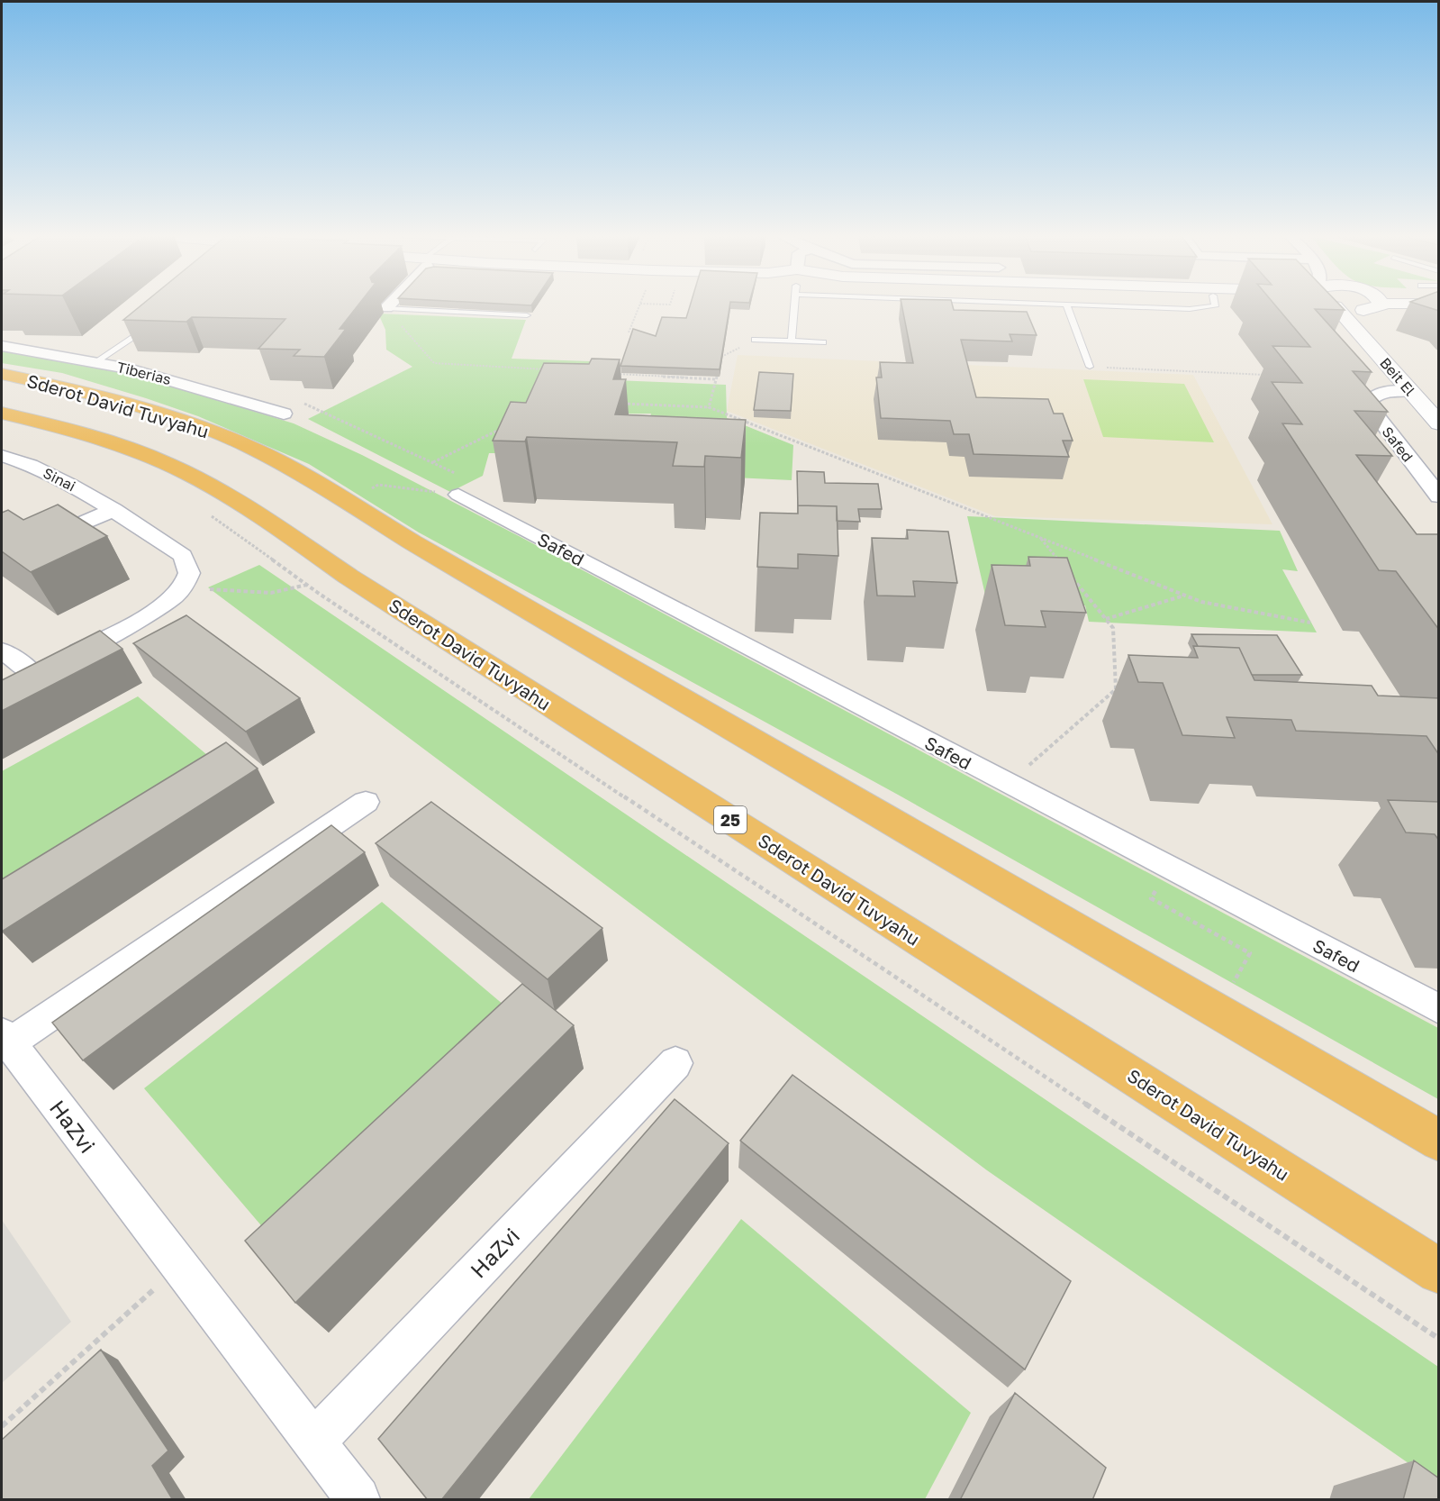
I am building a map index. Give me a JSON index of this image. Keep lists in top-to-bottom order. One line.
{"streets":{"highway":["Sderot David Tuvyahu","25"],"street":["Tiberias","Beit El","Safed","Sinai","HaZvi"]},"crossings":[["Beit El","Safed"]]}
